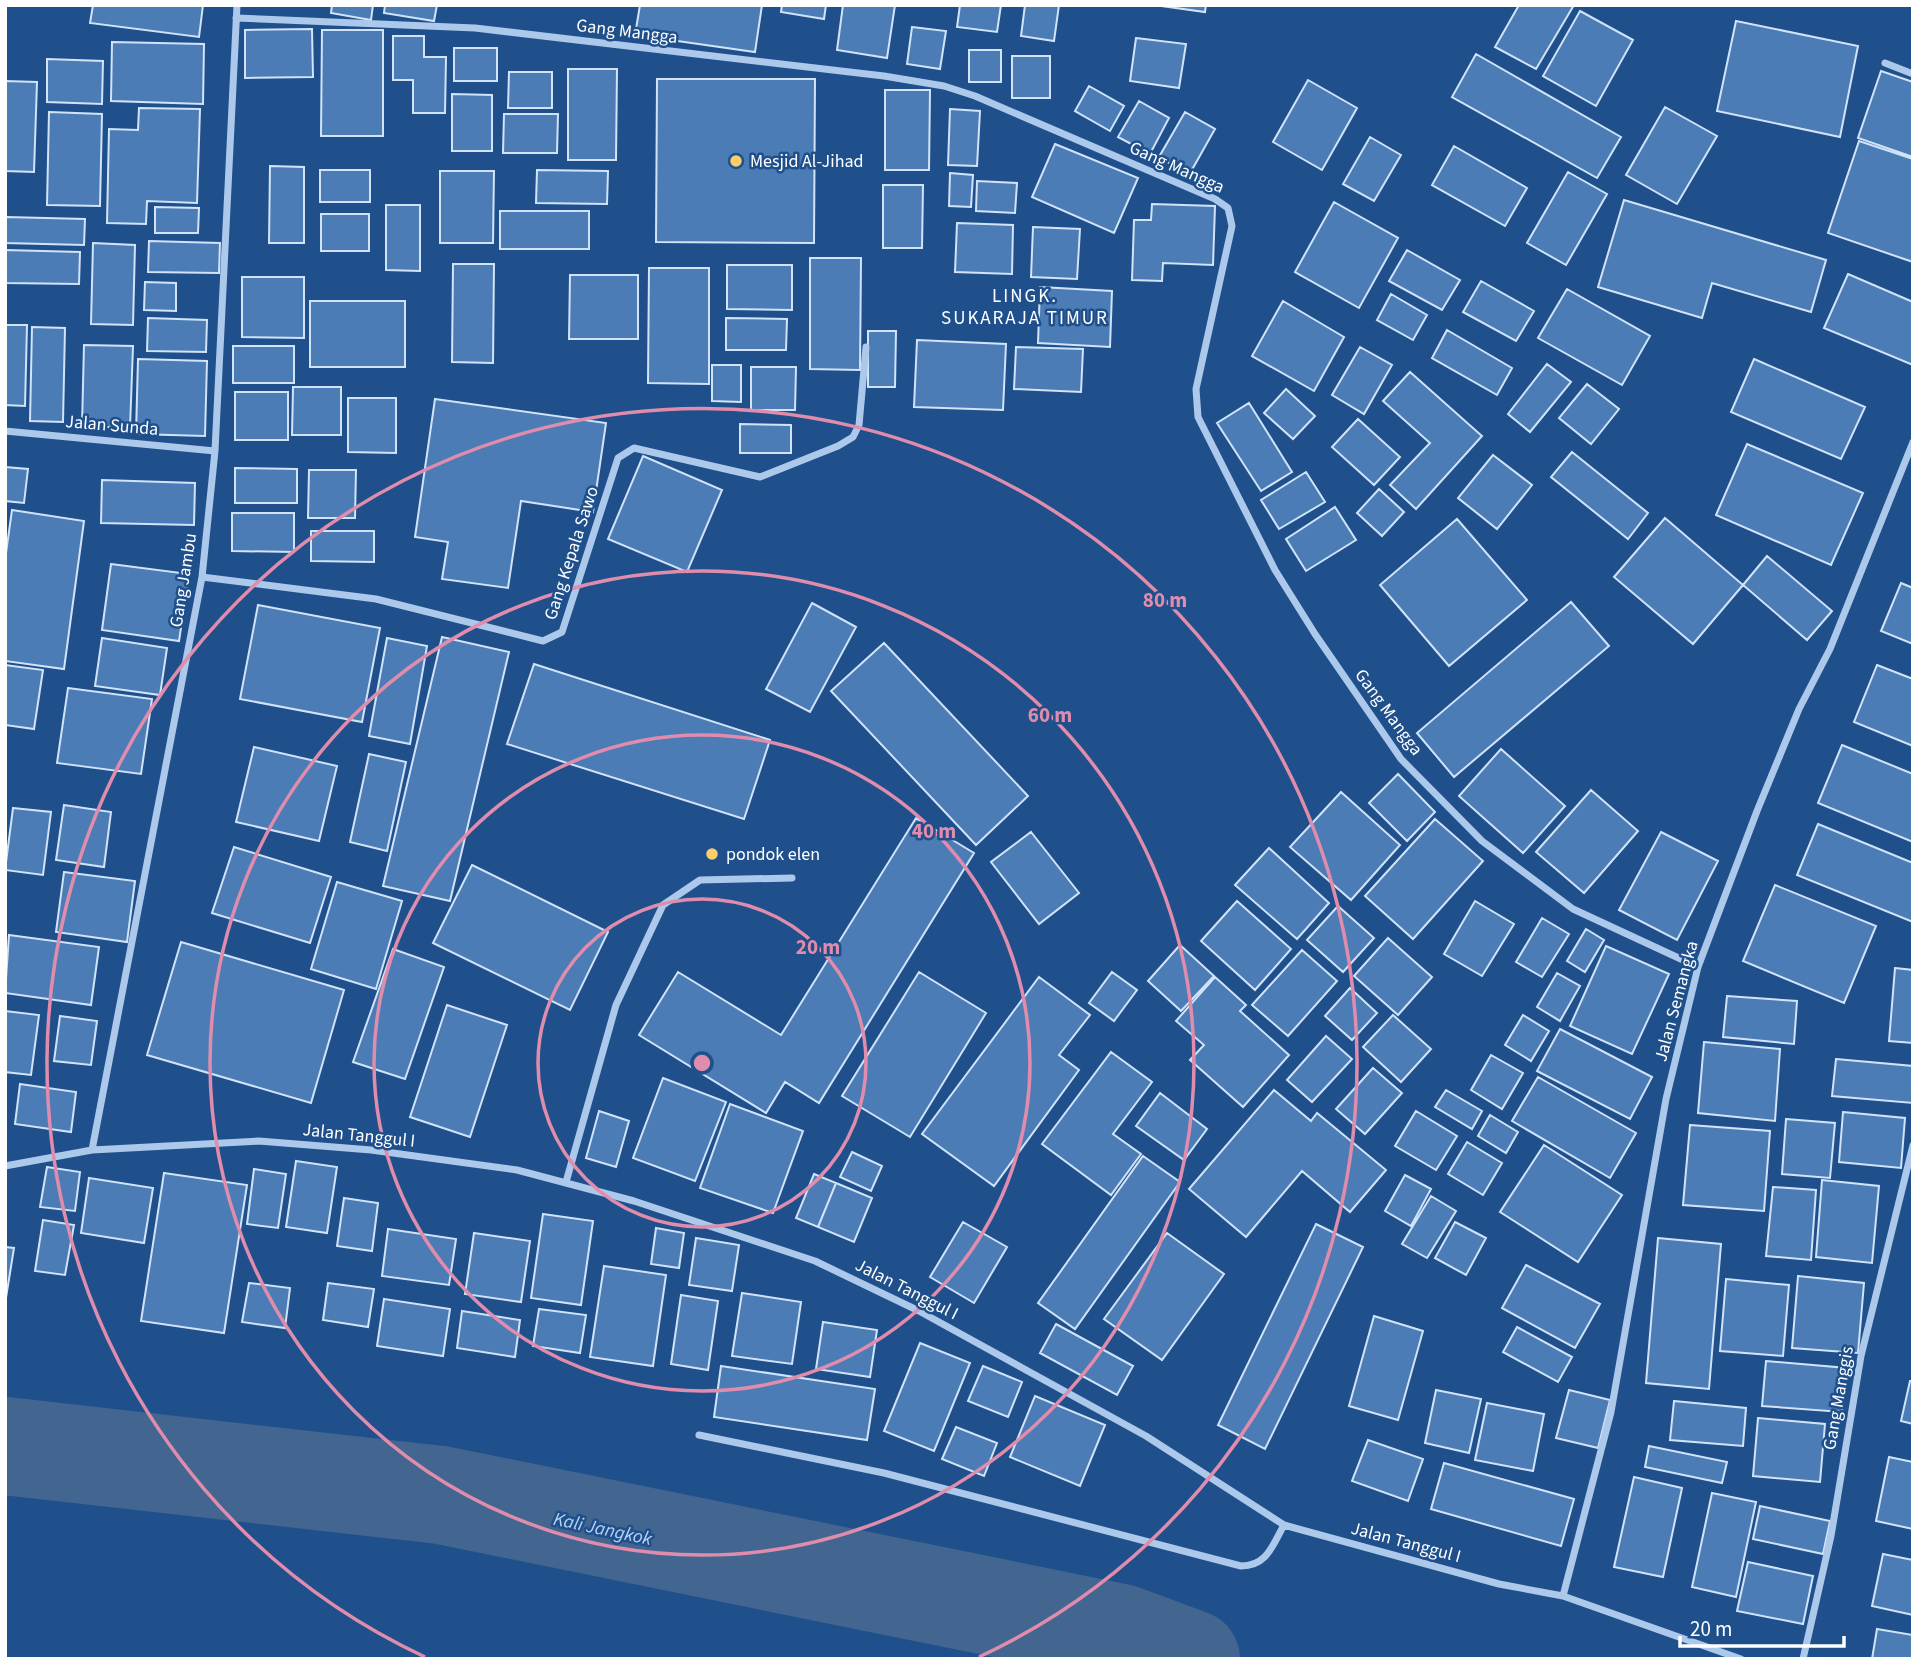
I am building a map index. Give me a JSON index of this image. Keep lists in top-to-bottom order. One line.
{"streets":{"street":["Gang Mangga","Jalan Sunda","Gang Kepala Sawo","Gang Jambu","Jalan Semangka","Jalan Tanggul I","Gang Manggis"]},"crossings":[["Gang Mangga","Gang Jambu"],["Gang Mangga","Jalan Semangka"],["Jalan Sunda","Gang Jambu"],["Gang Kepala Sawo","Gang Jambu"],["Gang Jambu","Jalan Tanggul I"],["Jalan Semangka","Jalan Tanggul I"]],"districts":["LINGK. SUKARAJA TIMUR"],"water":["Kali Jangkok"],"places":["Mesjid Al-Jihad","pondok elen"],"scale_bar":"20 m","rings":["80 m","60 m","40 m","20 m"]}
